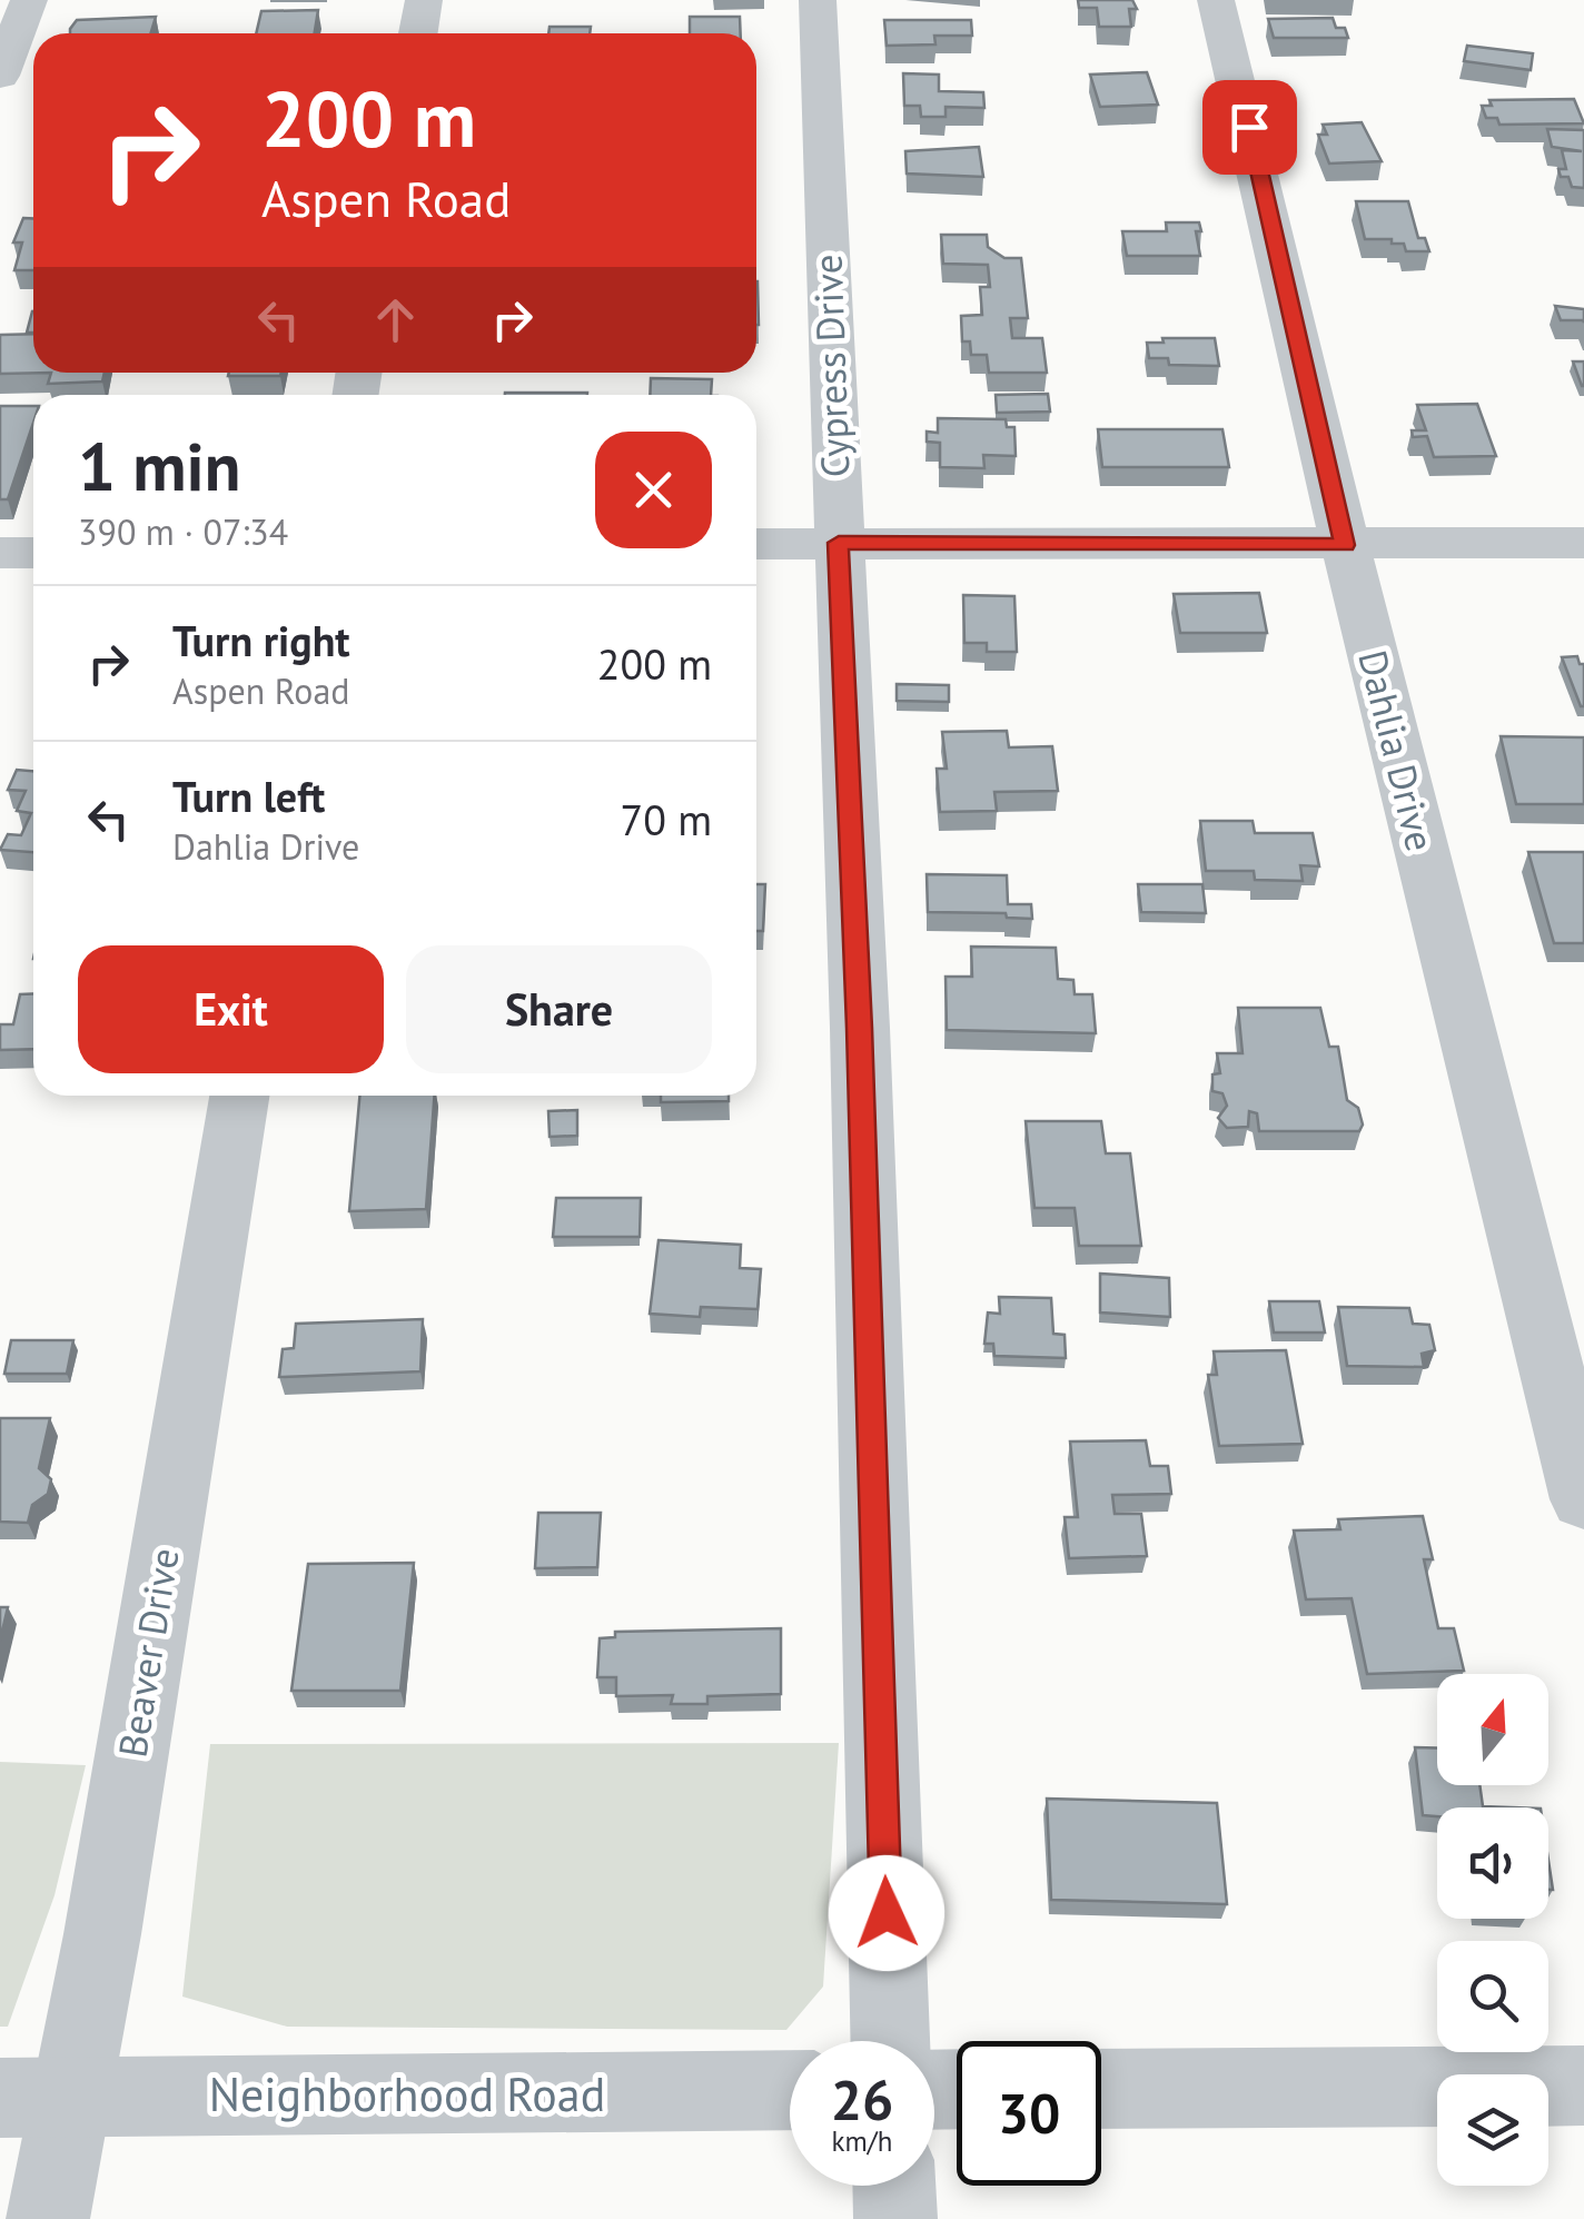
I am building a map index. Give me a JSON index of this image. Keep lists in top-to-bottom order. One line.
{"streets":{"street":["Cypress Drive","Dahlia Drive","Beaver Drive","Neighborhood Road"]},"crossings":[["Beaver Drive","Neighborhood Road"]],"north":"top","page":{"turn":["200 m","Aspen Road"],"heading":["1 min","390 m · 07:34"],"list":[{"name":"Turn right","note":"Aspen Road","value":"200 m"},{"name":"Turn left","note":"Dahlia Drive","value":"70 m"}],"buttons":["Exit","Share"],"speed":"26 km/h","limit":"30"}}
